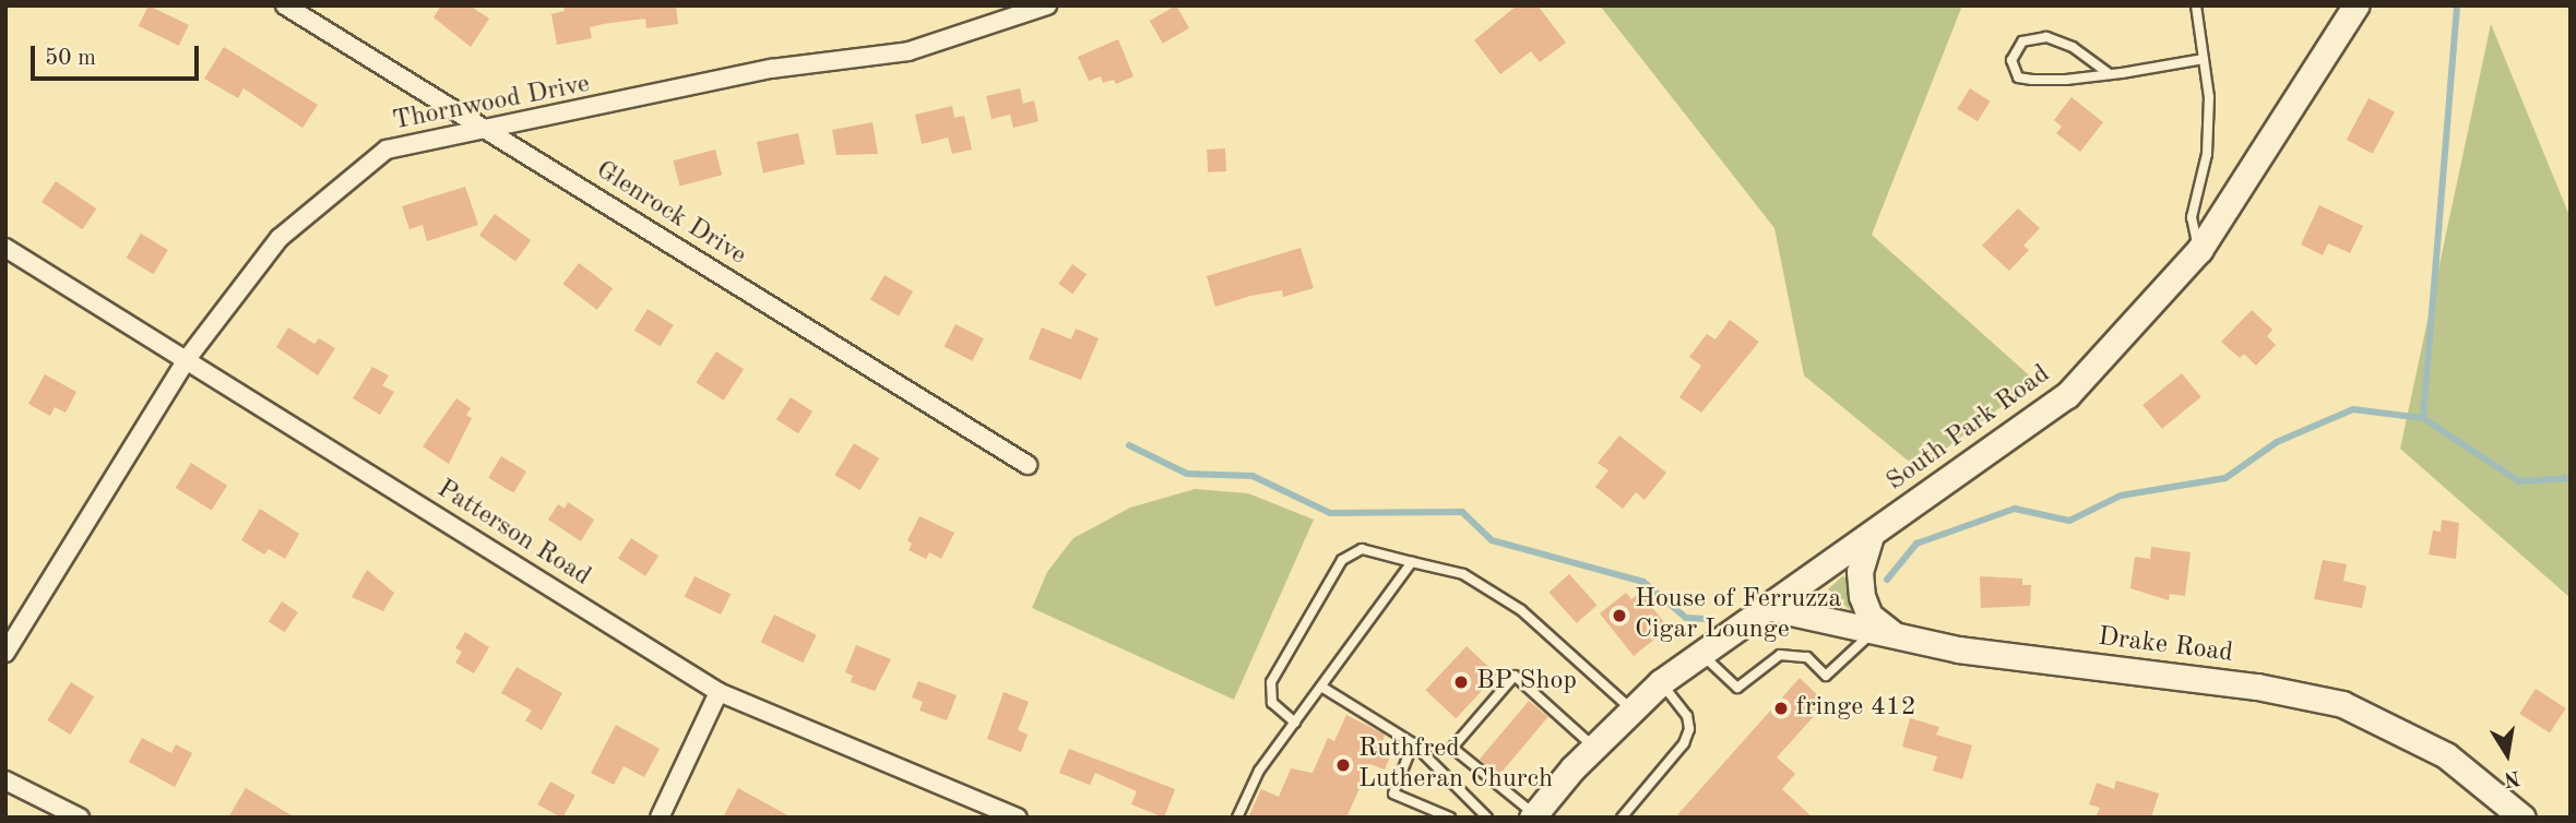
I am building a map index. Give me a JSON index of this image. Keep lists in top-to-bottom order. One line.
{"streets":{"main road":["South Park Road","Drake Road"],"street":["Thornwood Drive","Glenrock Drive","Patterson Road"]},"crossings":[["Thornwood Drive","Glenrock Drive"],["Thornwood Drive","Patterson Road"],["South Park Road","Drake Road"]],"places":["House of Ferruzza Cigar Lounge","BP Shop","fringe 412","Ruthfred Lutheran Church"],"scale_bar":"50 m","north":"bottom"}
